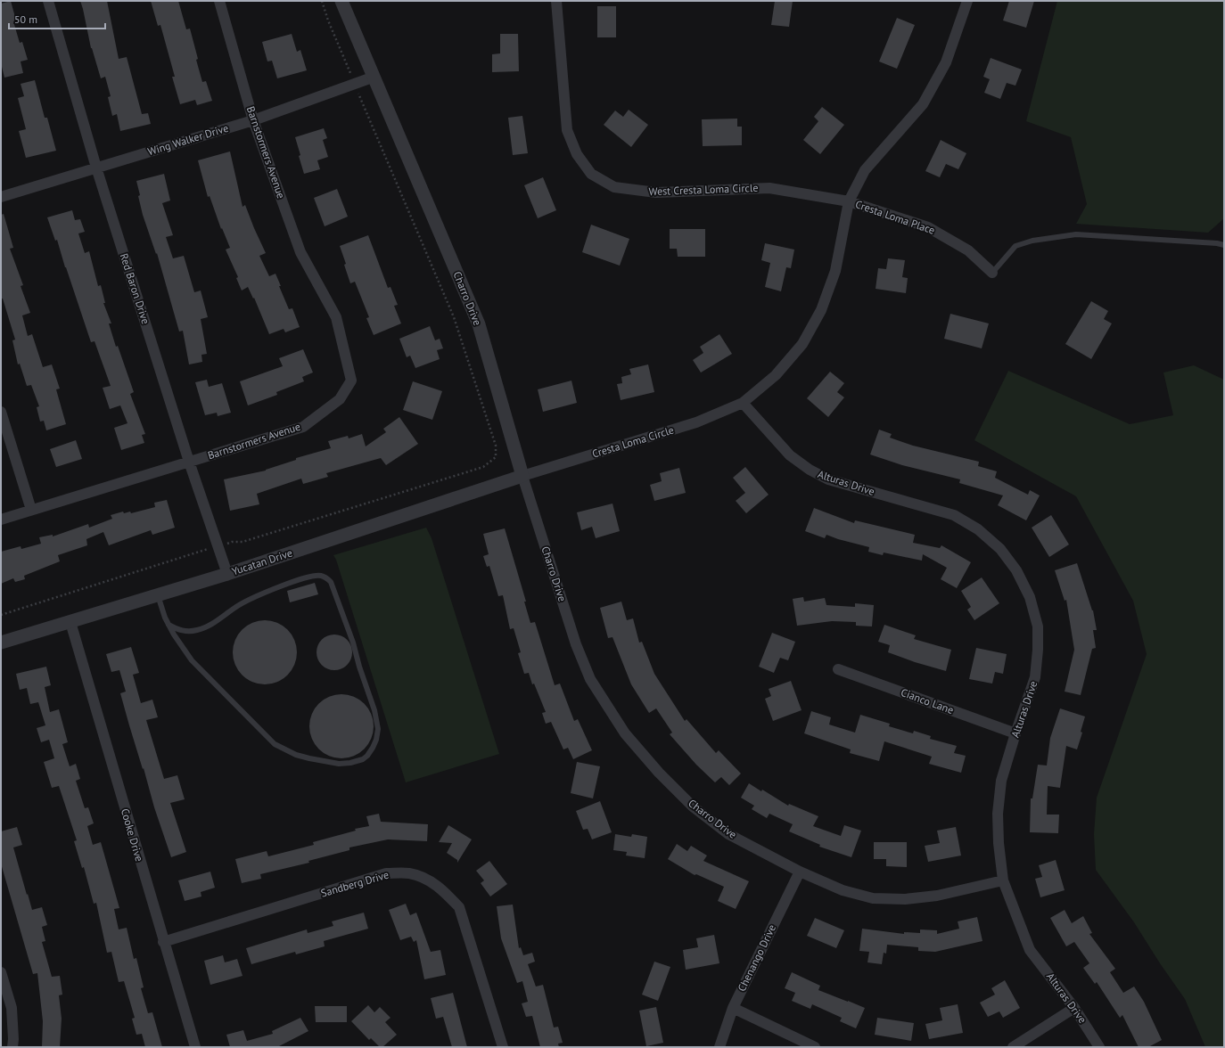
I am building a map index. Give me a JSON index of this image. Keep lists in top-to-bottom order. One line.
{"streets":{"street":["Wing Walker Drive","Barnstormers Avenue","West Cresta Loma Circle","Cresta Loma Place","Red Baron Drive","Charro Drive","Cresta Loma Circle","Alturas Drive","Yucatan Drive","Cianco Lane","Cooke Drive","Sandberg Drive","Chenango Drive"]},"crossings":[["Wing Walker Drive","Barnstormers Avenue"],["Wing Walker Drive","Red Baron Drive"],["Wing Walker Drive","Charro Drive"],["Barnstormers Avenue","Red Baron Drive"],["West Cresta Loma Circle","Cresta Loma Place"],["West Cresta Loma Circle","Cresta Loma Circle"],["Cresta Loma Place","Cresta Loma Circle"],["Red Baron Drive","Yucatan Drive"],["Charro Drive","Cresta Loma Circle"],["Charro Drive","Alturas Drive"],["Charro Drive","Yucatan Drive"],["Charro Drive","Chenango Drive"],["Cresta Loma Circle","Alturas Drive"],["Cresta Loma Circle","Yucatan Drive"],["Alturas Drive","Cianco Lane"],["Yucatan Drive","Cooke Drive"],["Cooke Drive","Sandberg Drive"]],"scale_bar":"50 m"}
